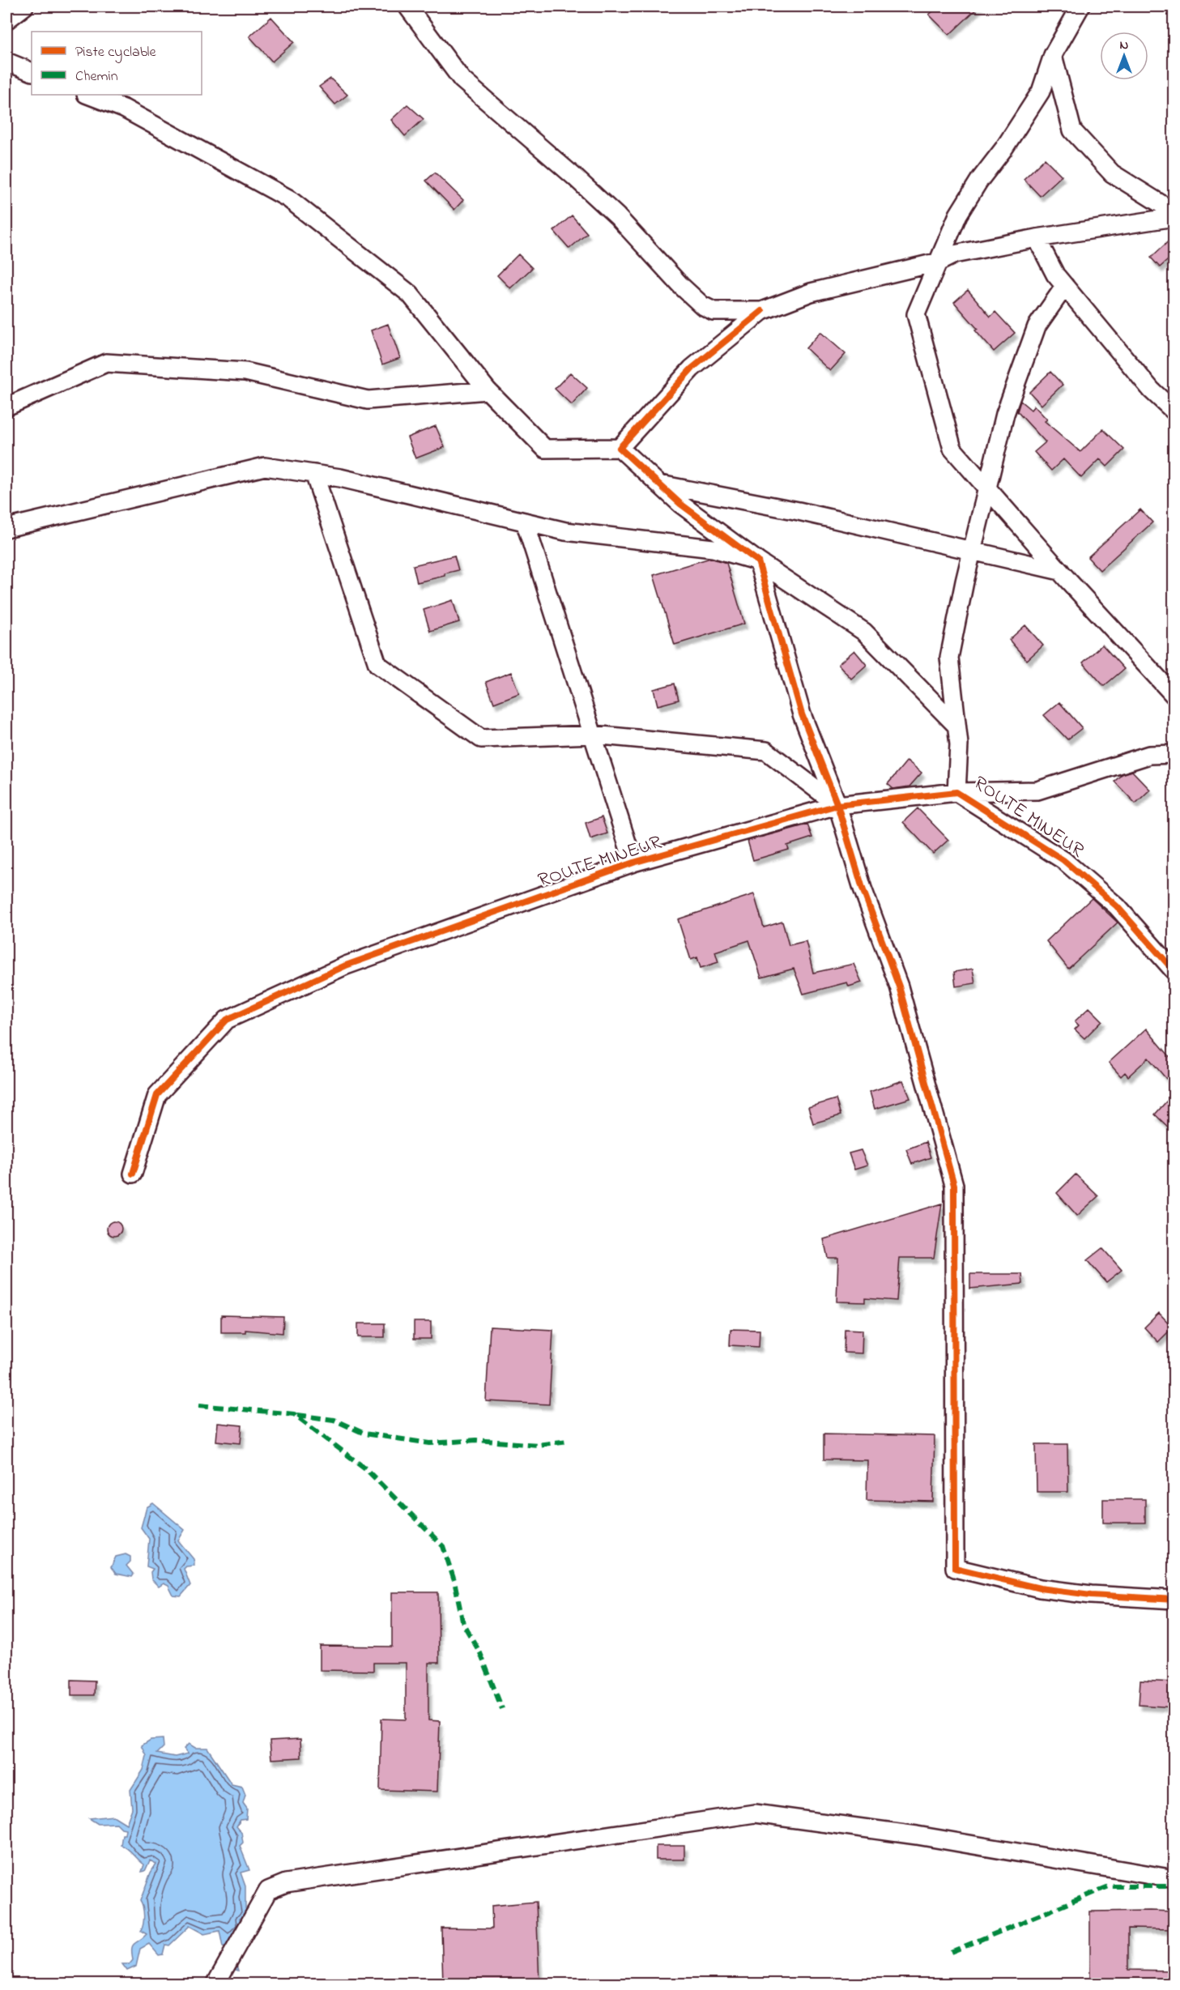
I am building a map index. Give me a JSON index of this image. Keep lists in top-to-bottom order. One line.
{"streets":{"street":["ROUTE MINEUR"]},"legend":["Piste cyclable","Chemin"],"north":"top"}
